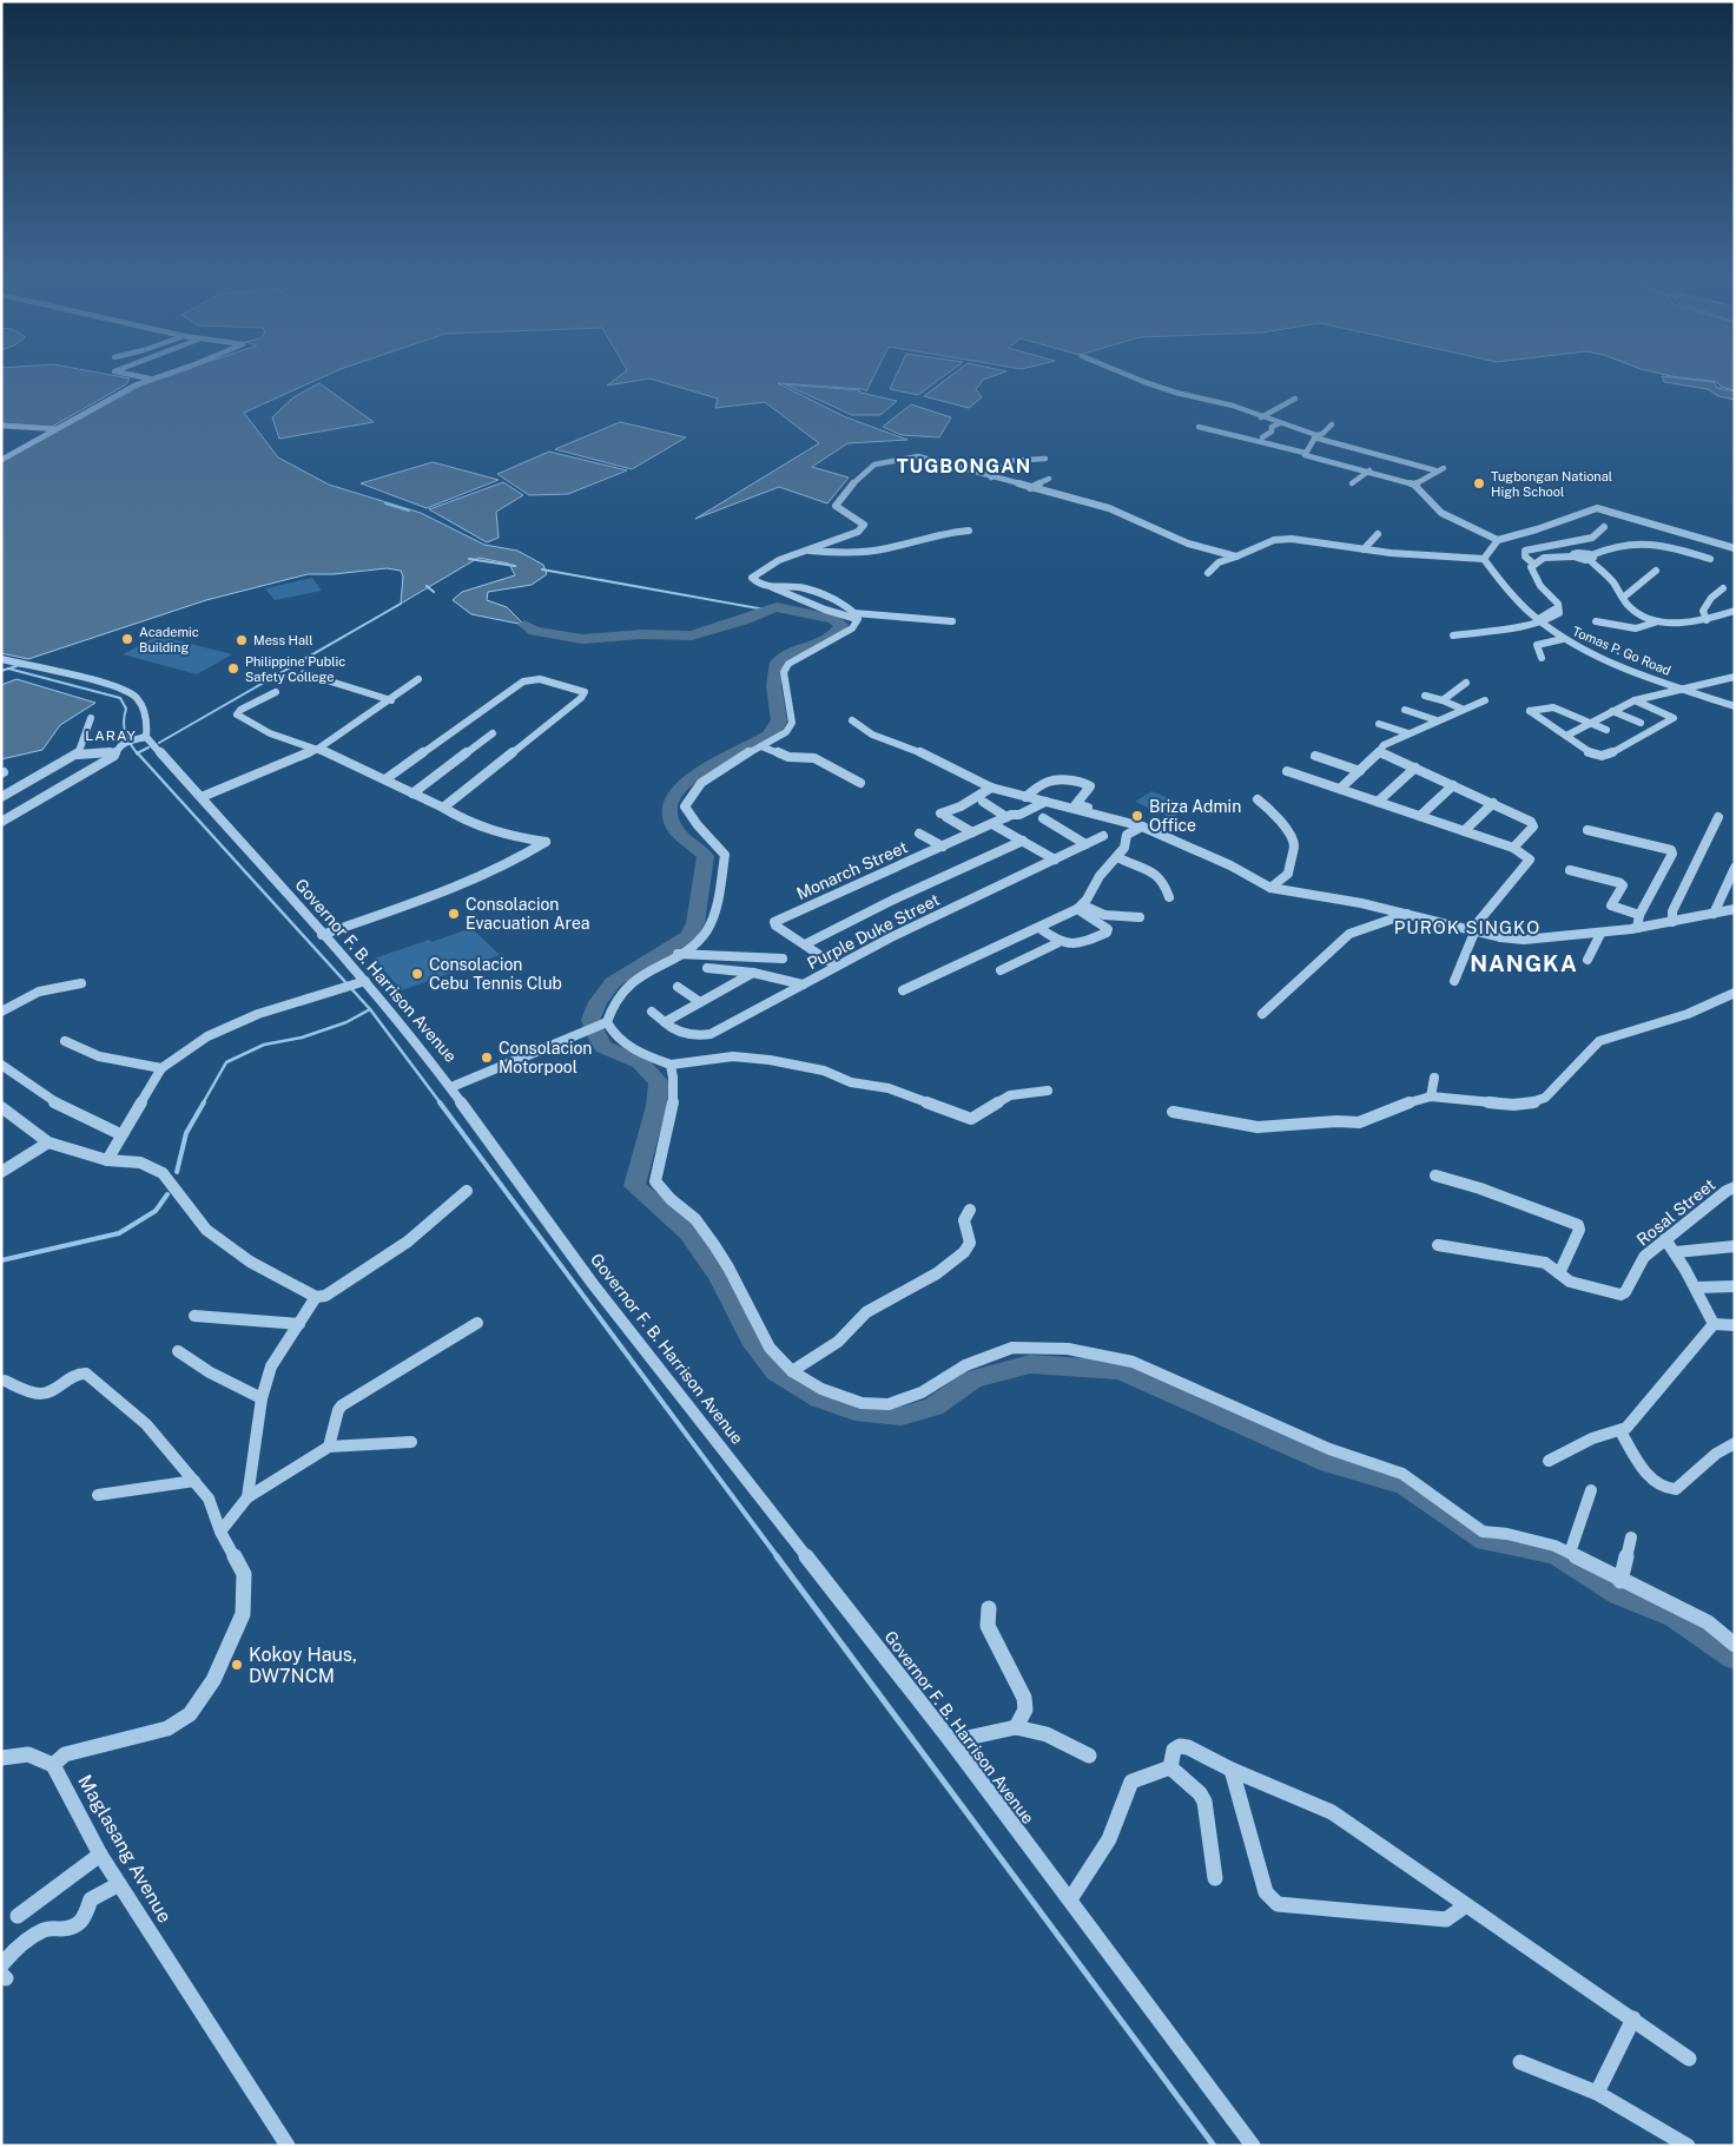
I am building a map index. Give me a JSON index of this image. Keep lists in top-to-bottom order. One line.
{"streets":{"street":["Tomas P. Go Road","Monarch Street","Purple Duke Street","Governor F. B. Harrison Avenue","Rosal Street","Maglasang Avenue"]},"crossings":[["Monarch Street","Purple Duke Street"]],"districts":["TUGBONGAN","LARAY","PUROK SINGKO","NANGKA"],"places":["Tugbongan National High School","Academic Building","Mess Hall","Philippine Public Safety College","Briza Admin Office","Consolacion Evacuation Area","Consolacion Cebu Tennis Club","Consolacion Motorpool","Kokoy Haus, DW7NCM"]}
